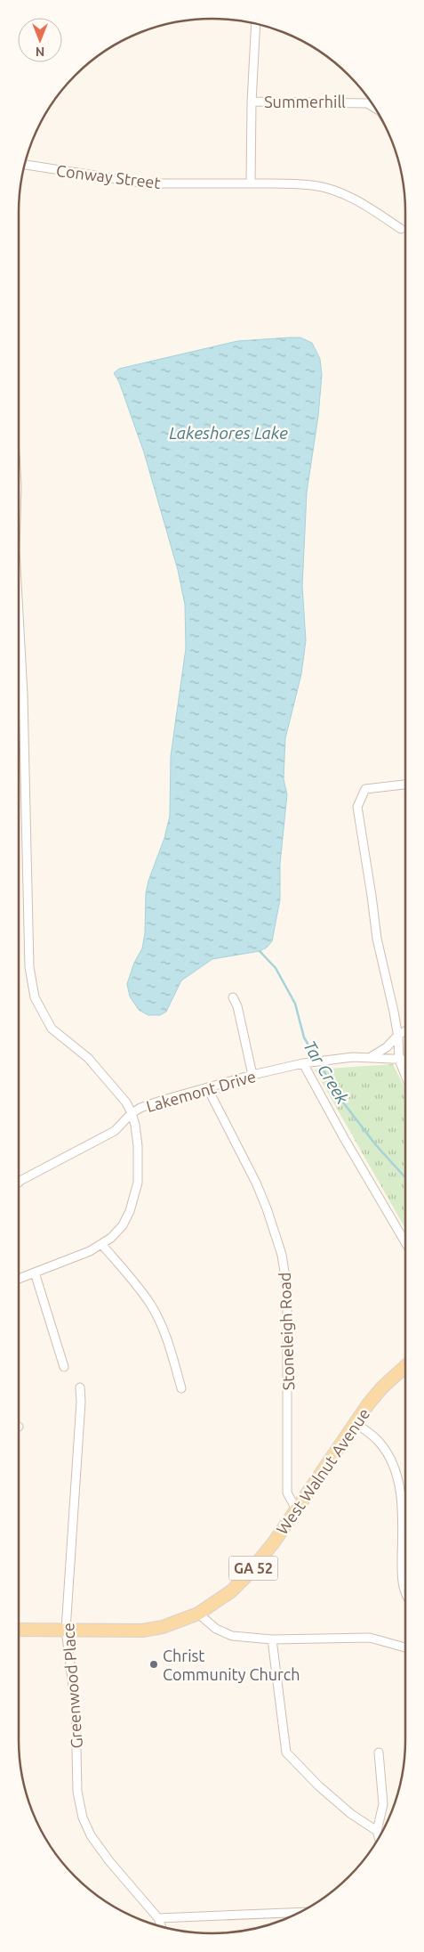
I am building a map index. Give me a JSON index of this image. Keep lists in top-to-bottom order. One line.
{"streets":{"main road":["West Walnut Avenue","GA 52"],"street":["Summerhill","Conway Street","Lakemont Drive","Stoneleigh Road","Greenwood Place"]},"crossings":[["Lakemont Drive","Stoneleigh Road"],["Stoneleigh Road","West Walnut Avenue"],["West Walnut Avenue","Greenwood Place"]],"water":["Lakeshores Lake","Tar Creek"],"places":["Christ Community Church"],"north":"bottom"}
